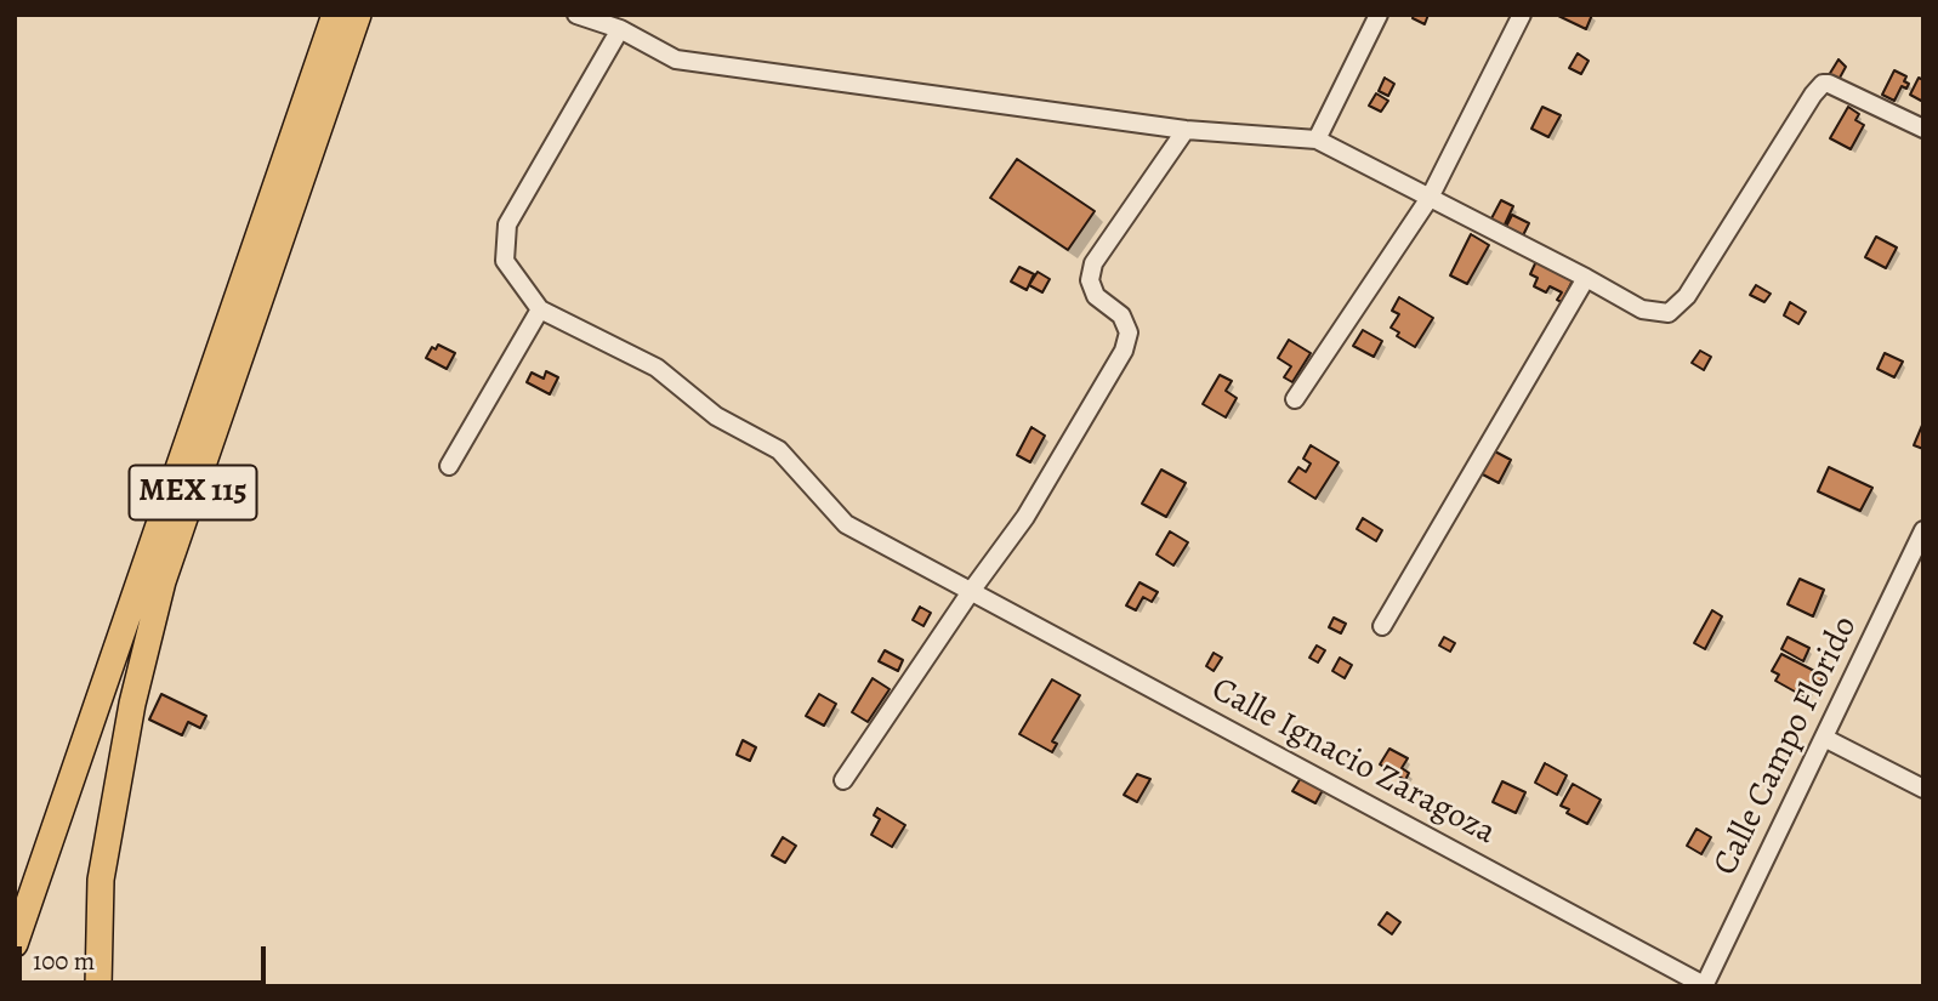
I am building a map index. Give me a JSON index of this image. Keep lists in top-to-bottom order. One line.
{"streets":{"main road":["MEX 115"],"street":["Calle Campo Florido","Calle Ignacio Zaragoza"]},"crossings":[["Calle Campo Florido","Calle Ignacio Zaragoza"]],"scale_bar":"100 m"}
